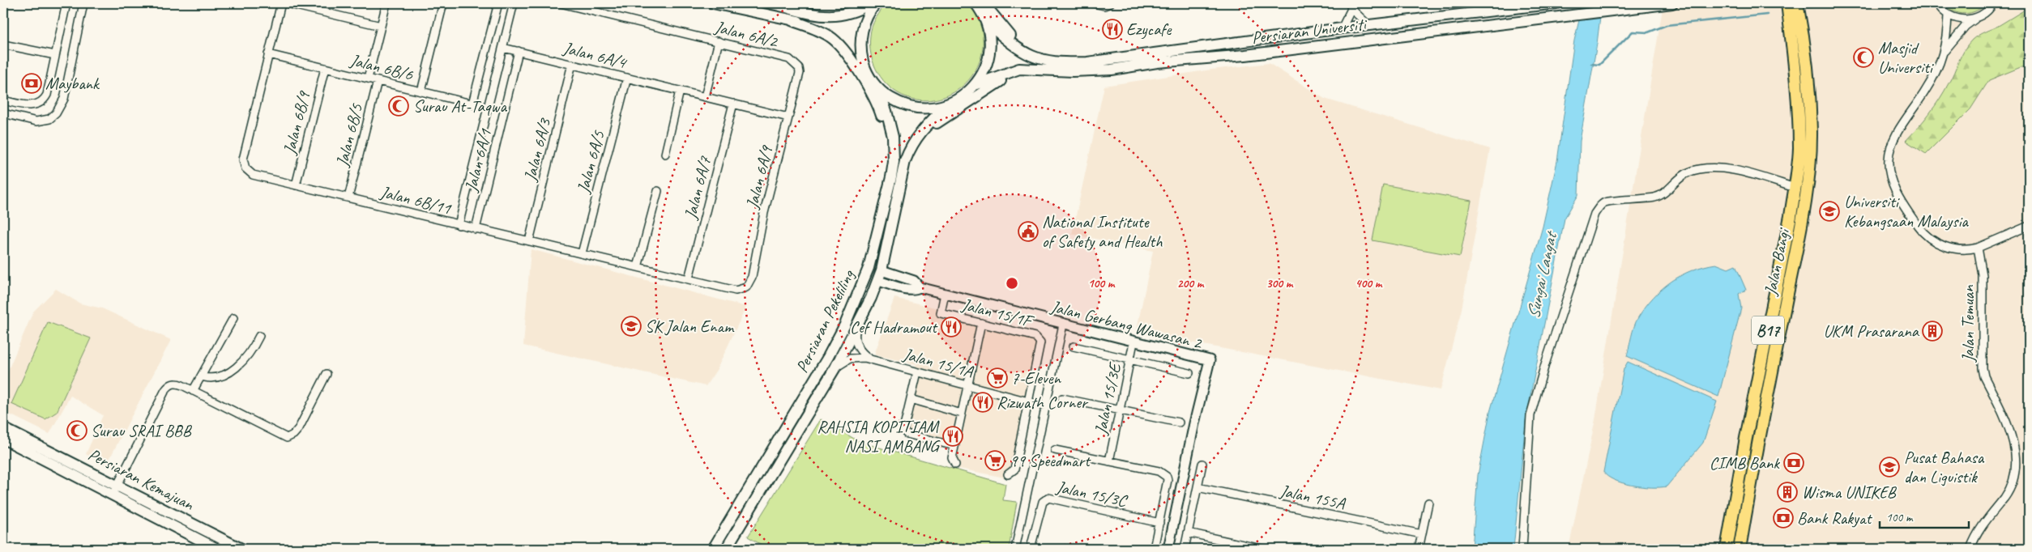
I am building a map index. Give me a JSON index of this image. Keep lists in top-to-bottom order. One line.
{"streets":{"main road":["Persiaran Universiti","Jalan Bangi","Persiaran Pekeliling","B17","Persiaran Kemajuan"],"street":["Jalan 6A/2","Jalan 6A/4","Jalan 6B/6","Jalan 6B/9","Jalan 6B/5","Jalan 6A/3","Jalan 6A/1","Jalan 6A/5","Jalan 6A/9","Jalan 6A/7","Jalan 6B/11","Jalan 15/1F","Jalan Temuan","Jalan Gerbang Wawasan 2","Jalan 15/1A","Jalan 15/3E","Jalan 15/3C","Jalan 155A"]},"crossings":[["Jalan 6A/2","Jalan 6A/9"],["Jalan 6A/4","Jalan 6A/3"],["Jalan 6A/4","Jalan 6A/1"],["Jalan 6A/4","Jalan 6A/5"],["Jalan 6A/4","Jalan 6A/9"],["Jalan 6A/4","Jalan 6A/7"],["Jalan 6B/6","Jalan 6B/9"],["Jalan 6B/6","Jalan 6B/5"],["Jalan 6B/6","Jalan 6B/11"],["Jalan 6B/9","Jalan 6B/11"],["Jalan 6B/5","Jalan 6B/11"],["Jalan 6A/3","Jalan 6B/11"],["Jalan 6A/1","Jalan 6B/11"],["Jalan 6A/5","Jalan 6B/11"],["Jalan 6A/9","Jalan 6B/11"],["Jalan 6A/7","Jalan 6B/11"],["Jalan 15/1F","Jalan Gerbang Wawasan 2"],["Jalan 15/1F","Jalan 15/1A"],["Persiaran Pekeliling","Jalan Gerbang Wawasan 2"],["Persiaran Pekeliling","Jalan 15/1A"],["Jalan Gerbang Wawasan 2","Jalan 15/3E"]],"water":["Sungai Langat"],"places":{"restaurant":["Ezycafe","Cef Hadramout","Rizwath Corner","RAHSIA KOPITIAM NASI AMBANG"],"mosque":["Masjid Universiti","Surau At-Taqwa","Surau SRAI BBB"],"bank":["Maybank","CIMB Bank","Bank Rakyat"],"school or university":["Universiti Kebangsaan Malaysia","SK Jalan Enam","Pusat Bahasa dan Liguistik"],"public building":["National Institute of Safety and Health"],"building":["UKM Prasarana","Wisma UNIKEB"],"supermarket":["7-Eleven","99 Speedmart"]},"scale_bar":"100 m","rings":["100 m","200 m","300 m","400 m"]}
